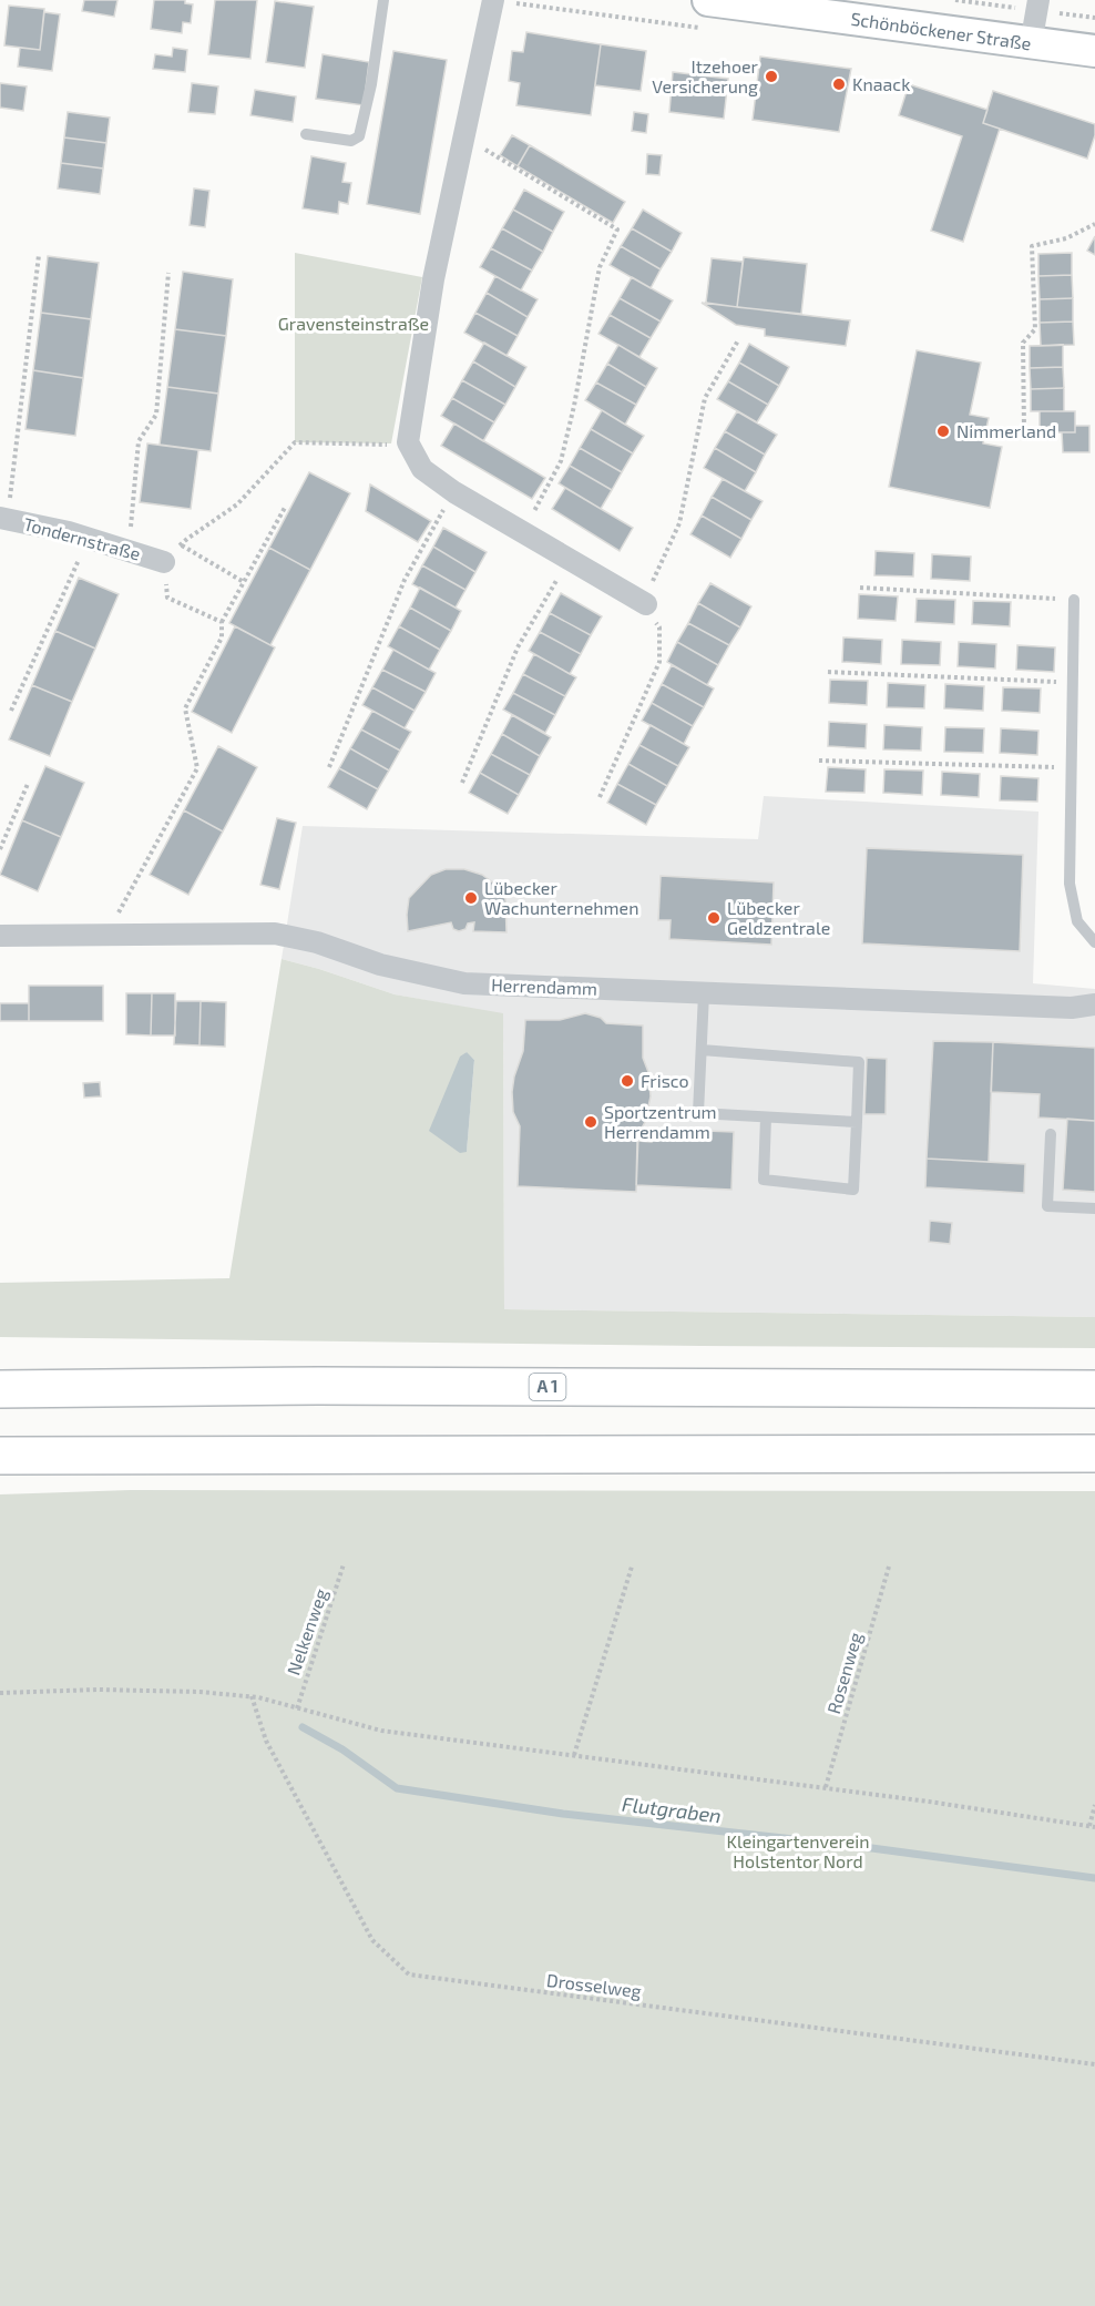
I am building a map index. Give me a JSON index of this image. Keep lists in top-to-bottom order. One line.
{"streets":{"highway":["A 1"],"main road":["Schönböckener Straße"],"street":["Tondernstraße","Herrendamm"],"path":["Nelkenweg","Rosenweg","Drosselweg"]},"water":["Flutgraben"],"parks":["Gravensteinstraße","Kleingartenverein Holstentor Nord"],"places":["Itzehoer Versicherung","Knaack","Nimmerland","Lübecker Wachunternehmen","Lübecker Geldzentrale","Frisco","Sportzentrum Herrendamm"]}
